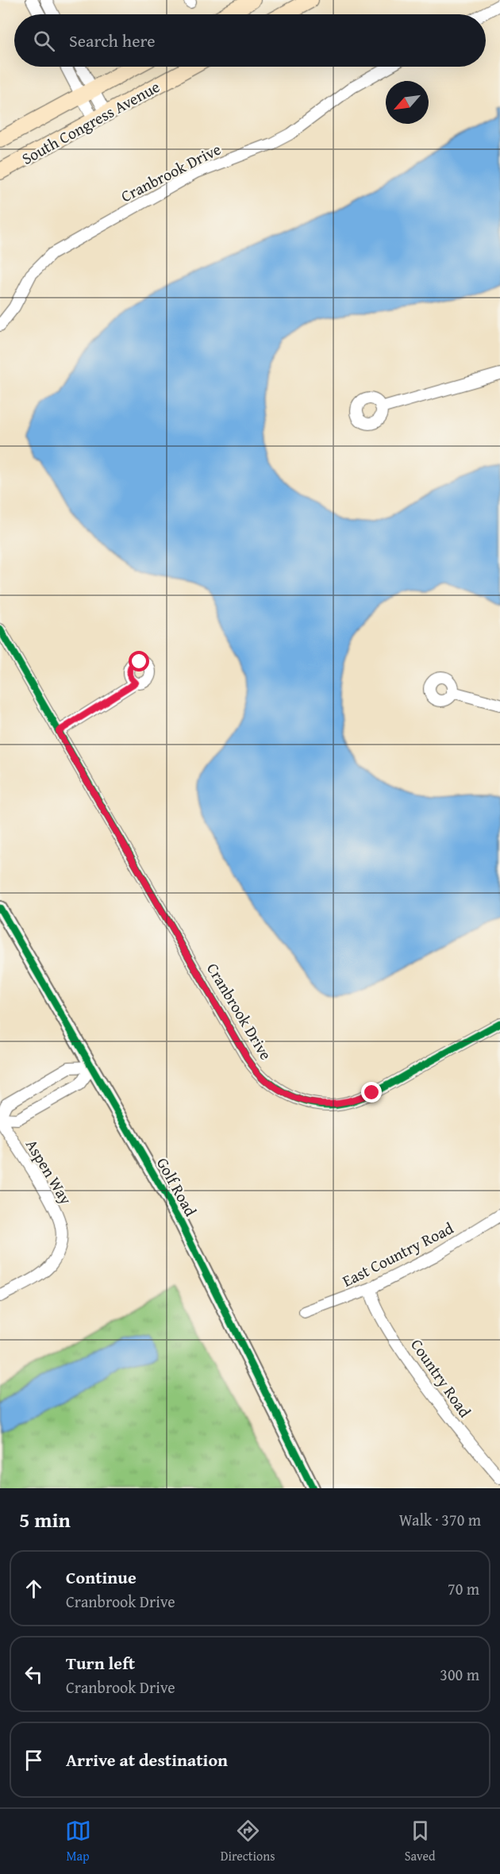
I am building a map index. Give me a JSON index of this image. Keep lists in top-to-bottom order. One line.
{"streets":{"main road":["South Congress Avenue"],"street":["Cranbrook Drive","Aspen Way","Golf Road","East Country Road","Country Road"]},"crossings":[["East Country Road","Country Road"]],"north":"bottom left","page":{"search":"Search here","heading":["5 min","Walk · 370 m"],"list":[["Continue","Cranbrook Drive","70 m"],["Turn left","Cranbrook Drive","300 m"],"Arrive at destination"],"nav":["Map","Directions","Saved"]}}
